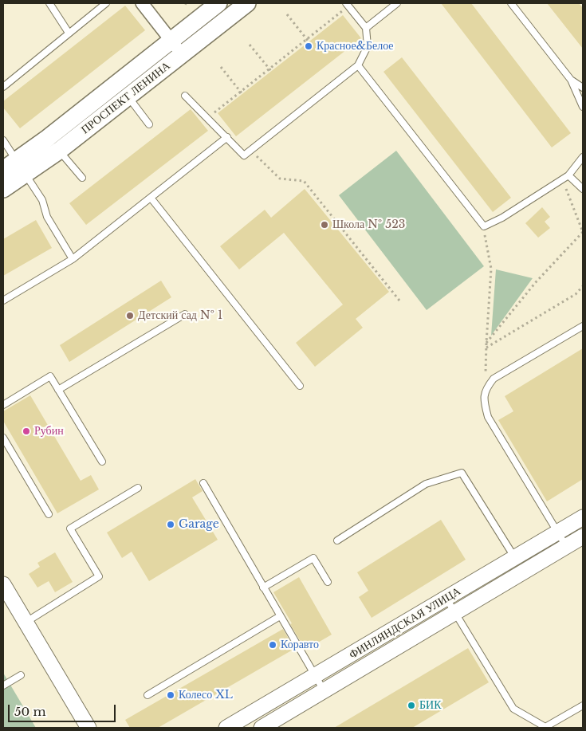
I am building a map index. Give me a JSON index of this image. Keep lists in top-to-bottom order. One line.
{"streets":{"main road":["ПРОСПЕКТ ЛЕНИНА"],"street":["ФИНЛЯНДСКАЯ УЛИЦА"]},"places":["Красное&Белое","Школа № 523","Детский сад № 1","Рубин","Garage","Коравто","Колесо XL","БИК"],"scale_bar":"50 m"}
